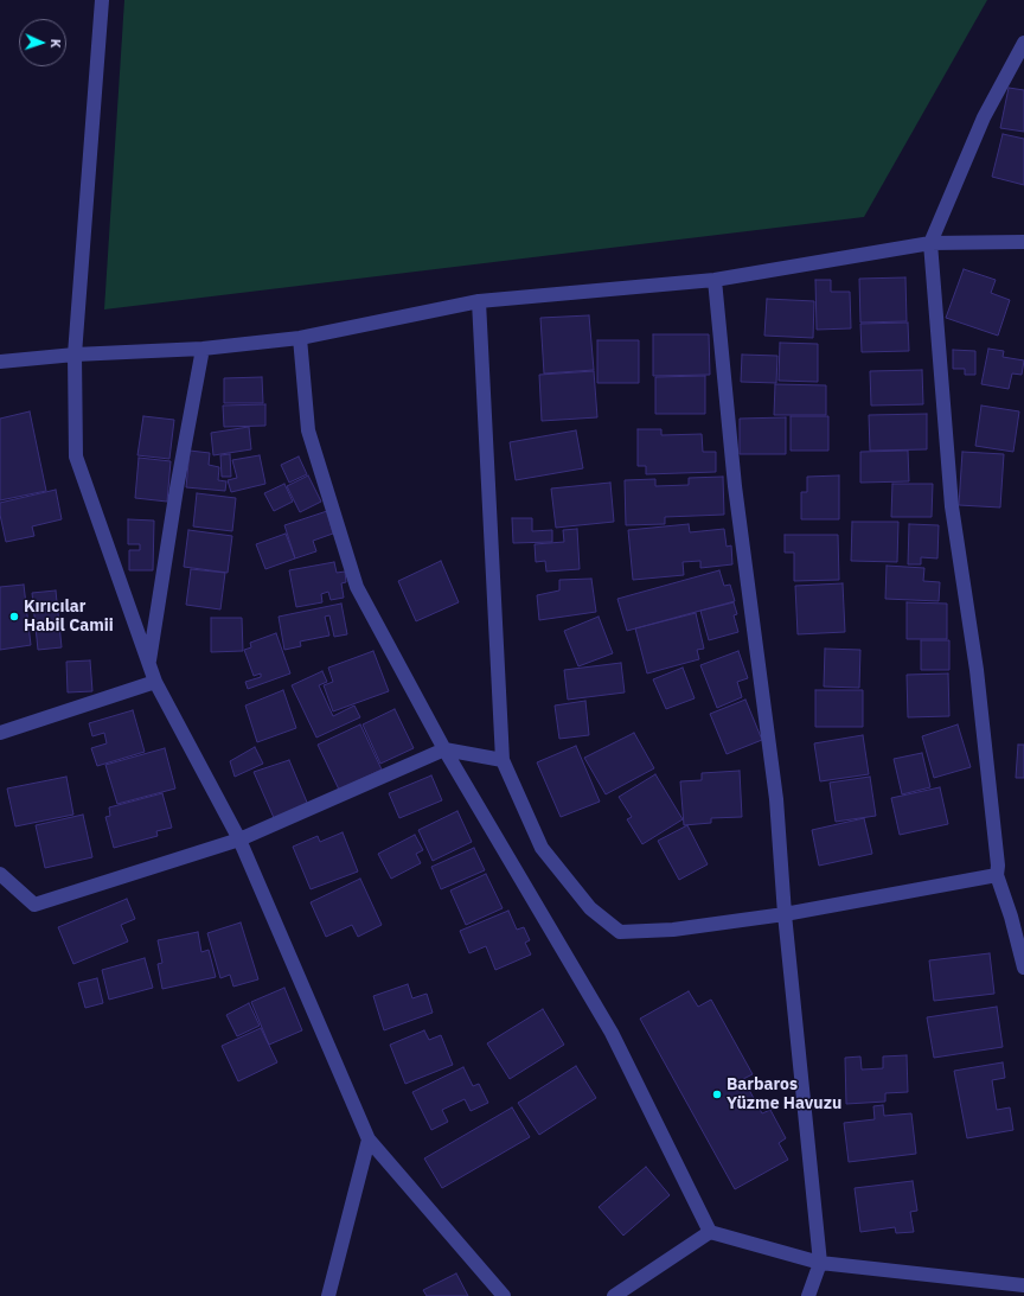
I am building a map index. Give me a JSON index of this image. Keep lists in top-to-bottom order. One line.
{"places":["Kırıcılar Habil Camii","Barbaros Yüzme Havuzu"],"north":"right"}
